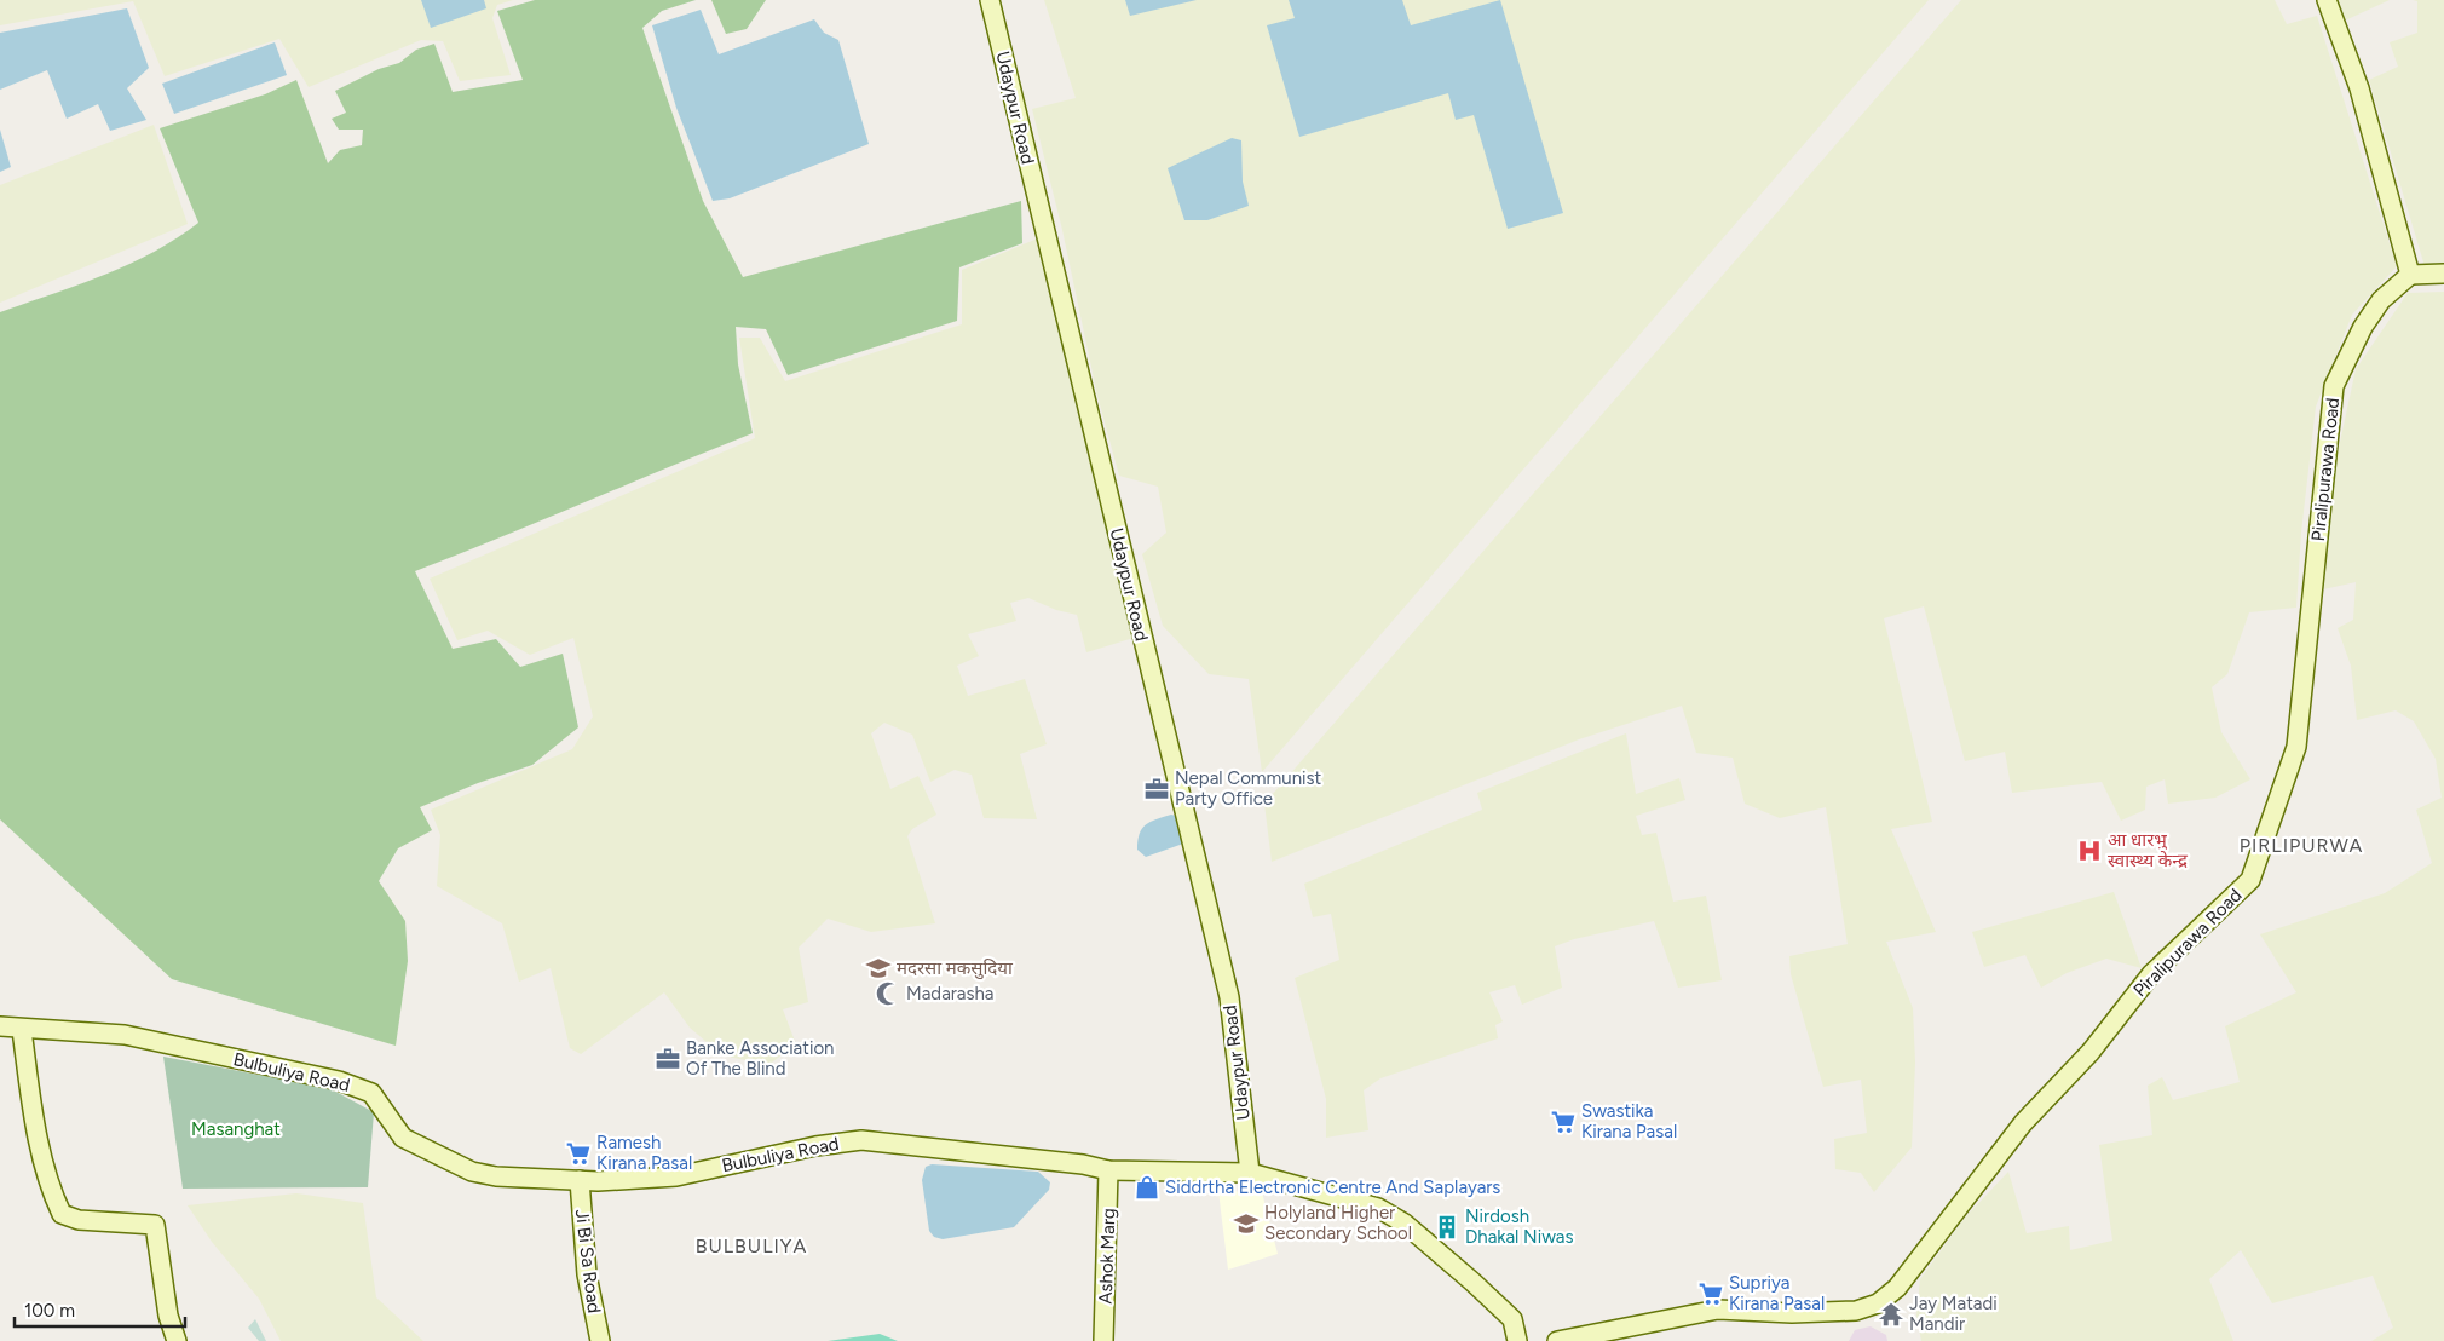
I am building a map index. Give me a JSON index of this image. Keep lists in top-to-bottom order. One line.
{"streets":{"street":["Udaypur Road","Piralipurawa Road","Bulbuliya Road","Ashok Marg","Ji Bi Sa Road"]},"crossings":[["Udaypur Road","Bulbuliya Road"],["Bulbuliya Road","Ashok Marg"],["Bulbuliya Road","Ji Bi Sa Road"]],"districts":["PIRLIPURWA","BULBULIYA"],"parks":["Masanghat"],"places":{"office":["Nepal Communist Party Office","Banke Association Of The Blind"],"hospital":["आ धारभु स्वास्थ्य केन्द्र"],"school or university":["मदरसा मकसुदिया","Holyland Higher Secondary School"],"mosque":["Madarasha"],"supermarket":["Swastika Kirana Pasal","Ramesh Kirana Pasal","Supriya Kirana Pasal"],"shop":["Siddrtha Electronic Centre And Saplayars"],"building":["Nirdosh Dhakal Niwas"],"temple":["Jay Matadi Mandir"]},"scale_bar":"100 m"}
